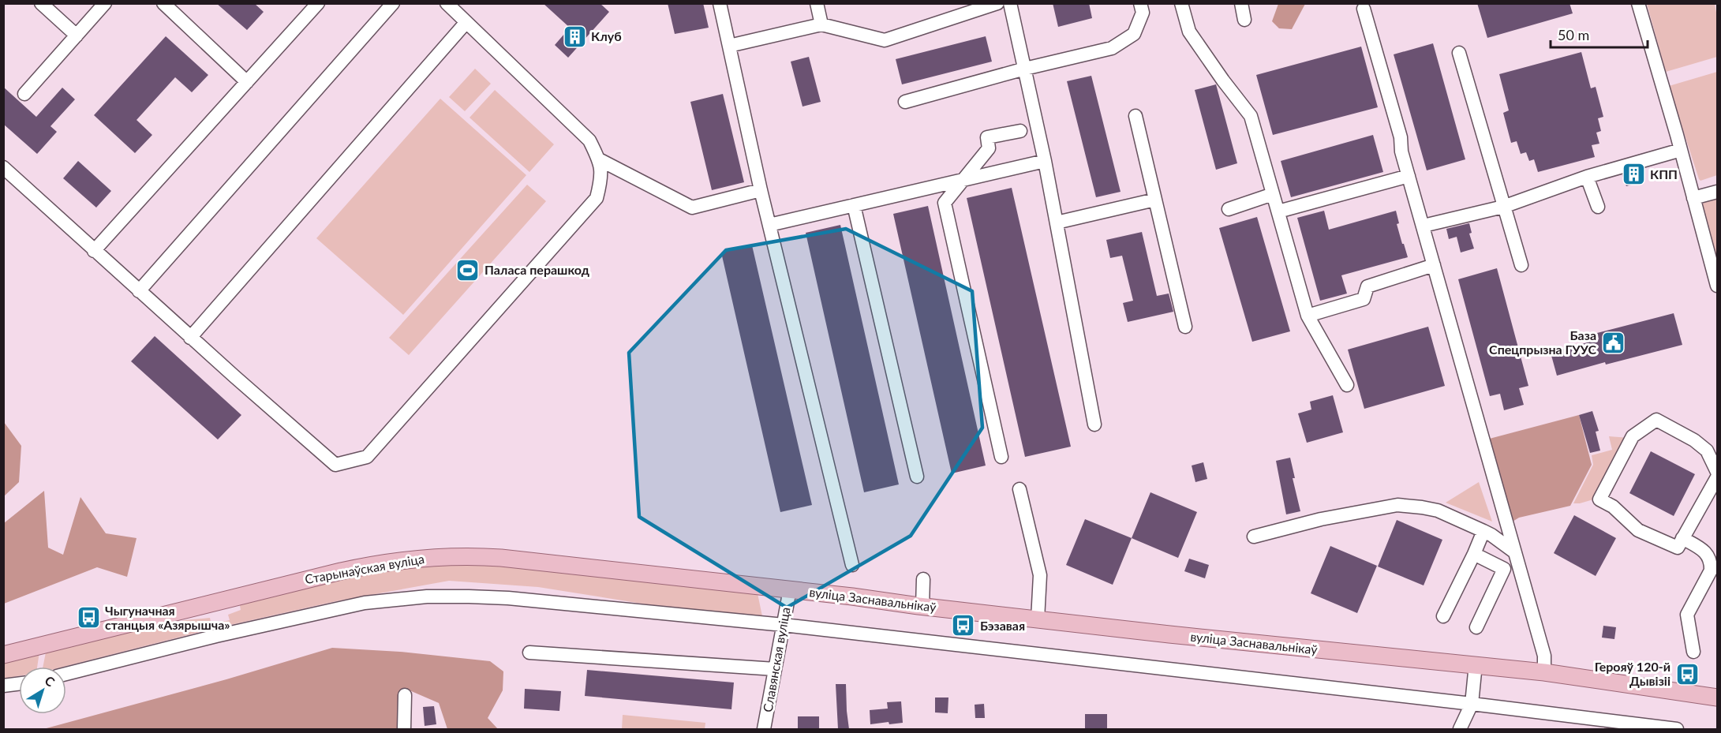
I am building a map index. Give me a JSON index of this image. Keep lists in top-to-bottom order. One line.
{"streets":{"main road":["Старынаўская вуліца","вуліца Заснавальнікаў"],"street":["Славянская вуліца"]},"crossings":[["Старынаўская вуліца","вуліца Заснавальнікаў"],["Старынаўская вуліца","Славянская вуліца"],["вуліца Заснавальнікаў","Славянская вуліца"]],"places":{"building":["Клуб","КПП"],"sports":["Паласа перашкод"],"public building":["База Спецпрызна ГУУС"],"bus stop":["Чыгуначная станцыя «Азярышча»","Бэзавая","Герояў 120-й Дывізіі"]},"scale_bar":"50 m","north":"top right"}
